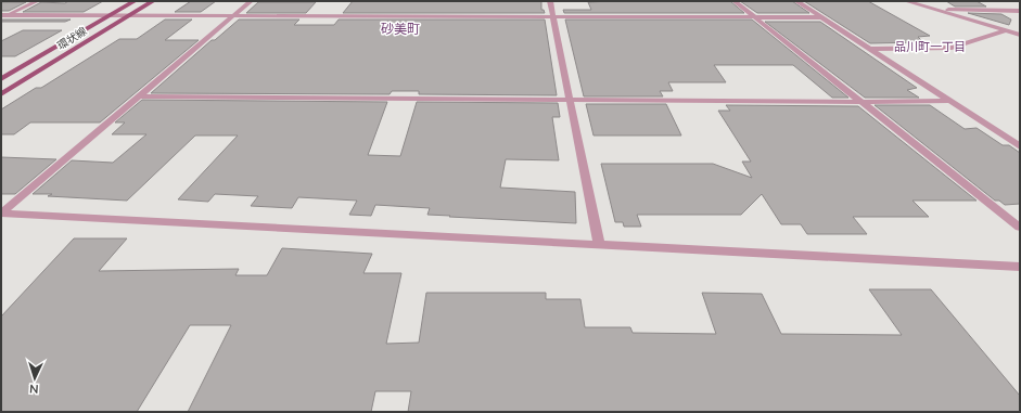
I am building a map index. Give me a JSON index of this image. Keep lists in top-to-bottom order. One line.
{"streets":{"main road":["環状線"]},"districts":["砂美町","品川町一丁目"],"north":"bottom"}
